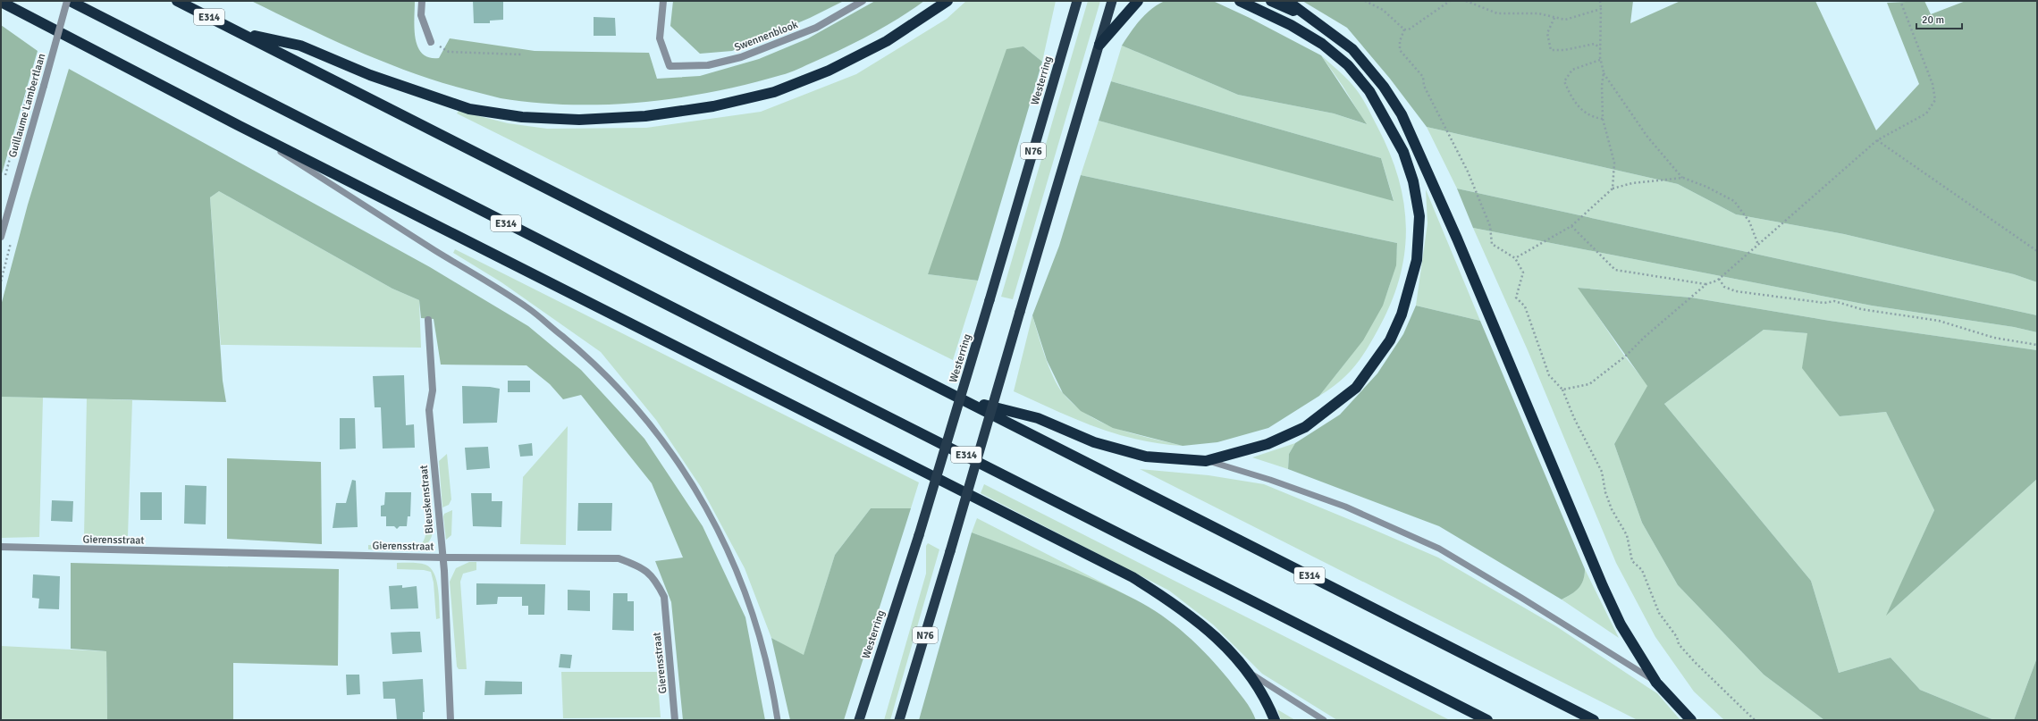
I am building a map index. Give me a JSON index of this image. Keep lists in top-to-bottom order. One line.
{"streets":{"highway":["E314","Westerring","N76"],"street":["Swennenblook","Guillaume Lambertlaan","Bleuskenstraat","Gierensstraat"]},"crossings":[["Bleuskenstraat","Gierensstraat"]],"scale_bar":"20 m"}
